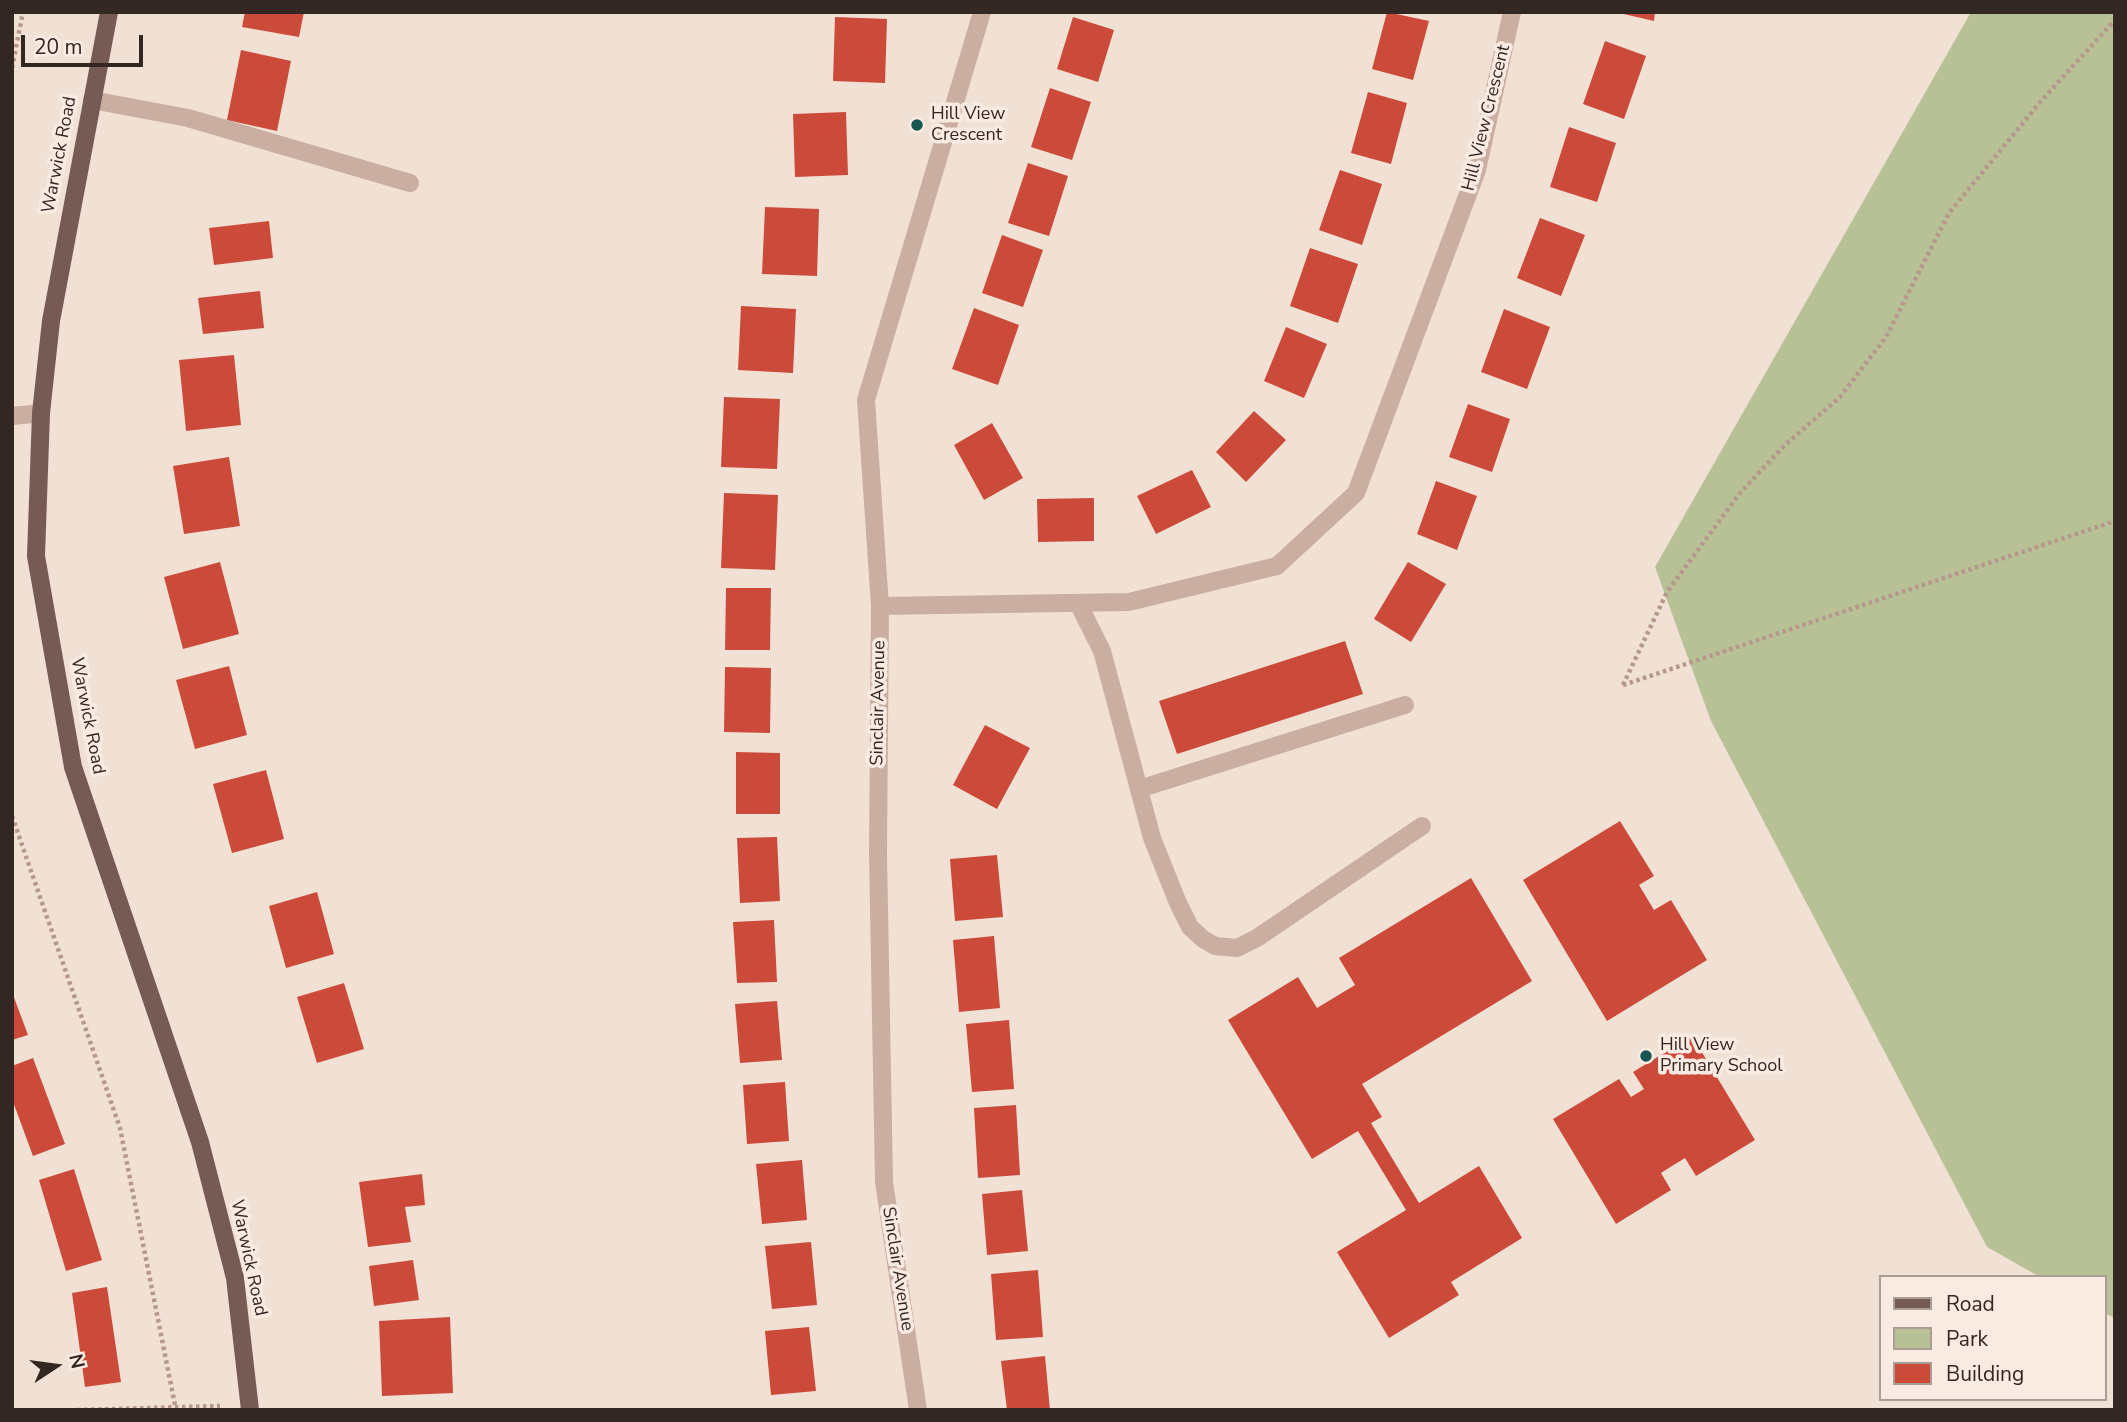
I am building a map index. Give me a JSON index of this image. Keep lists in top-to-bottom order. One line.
{"streets":{"main road":["Warwick Road"],"street":["Hill View Crescent","Sinclair Avenue"]},"crossings":[["Hill View Crescent","Sinclair Avenue"]],"places":["Hill View Crescent","Hill View Primary School"],"legend":["Road","Park","Building"],"scale_bar":"20 m","north":"right"}
